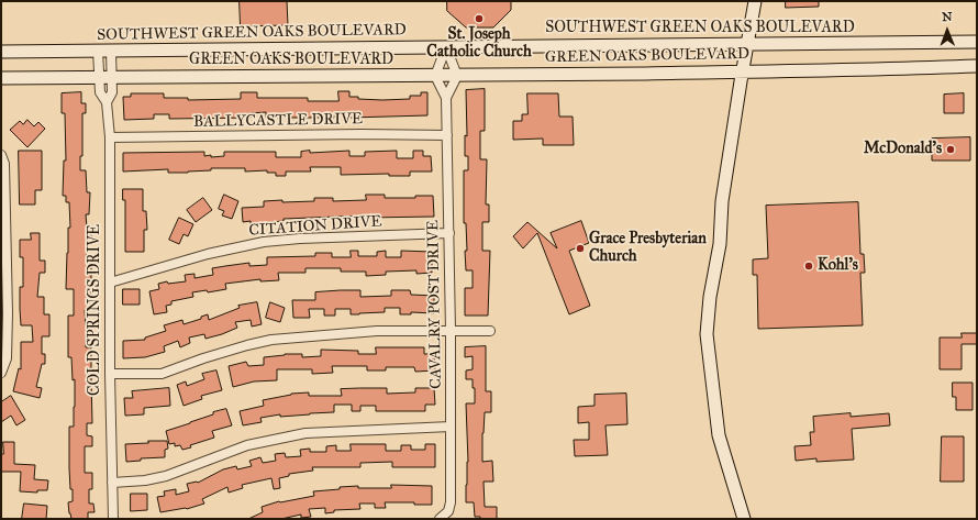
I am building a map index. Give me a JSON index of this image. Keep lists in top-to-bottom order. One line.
{"streets":{"main road":["SOUTHWEST GREEN OAKS BOULEVARD","GREEN OAKS BOULEVARD"],"street":["BALLYCASTLE DRIVE","CITATION DRIVE","CAVALRY POST DRIVE","COLD SPRINGS DRIVE"]},"crossings":[["SOUTHWEST GREEN OAKS BOULEVARD","COLD SPRINGS DRIVE"],["GREEN OAKS BOULEVARD","CAVALRY POST DRIVE"],["GREEN OAKS BOULEVARD","COLD SPRINGS DRIVE"],["BALLYCASTLE DRIVE","CAVALRY POST DRIVE"],["BALLYCASTLE DRIVE","COLD SPRINGS DRIVE"],["CITATION DRIVE","CAVALRY POST DRIVE"],["CITATION DRIVE","COLD SPRINGS DRIVE"]],"places":["St. Joseph Catholic Church","McDonald's","Grace Presbyterian Church","Kohl's"],"north":"top"}
